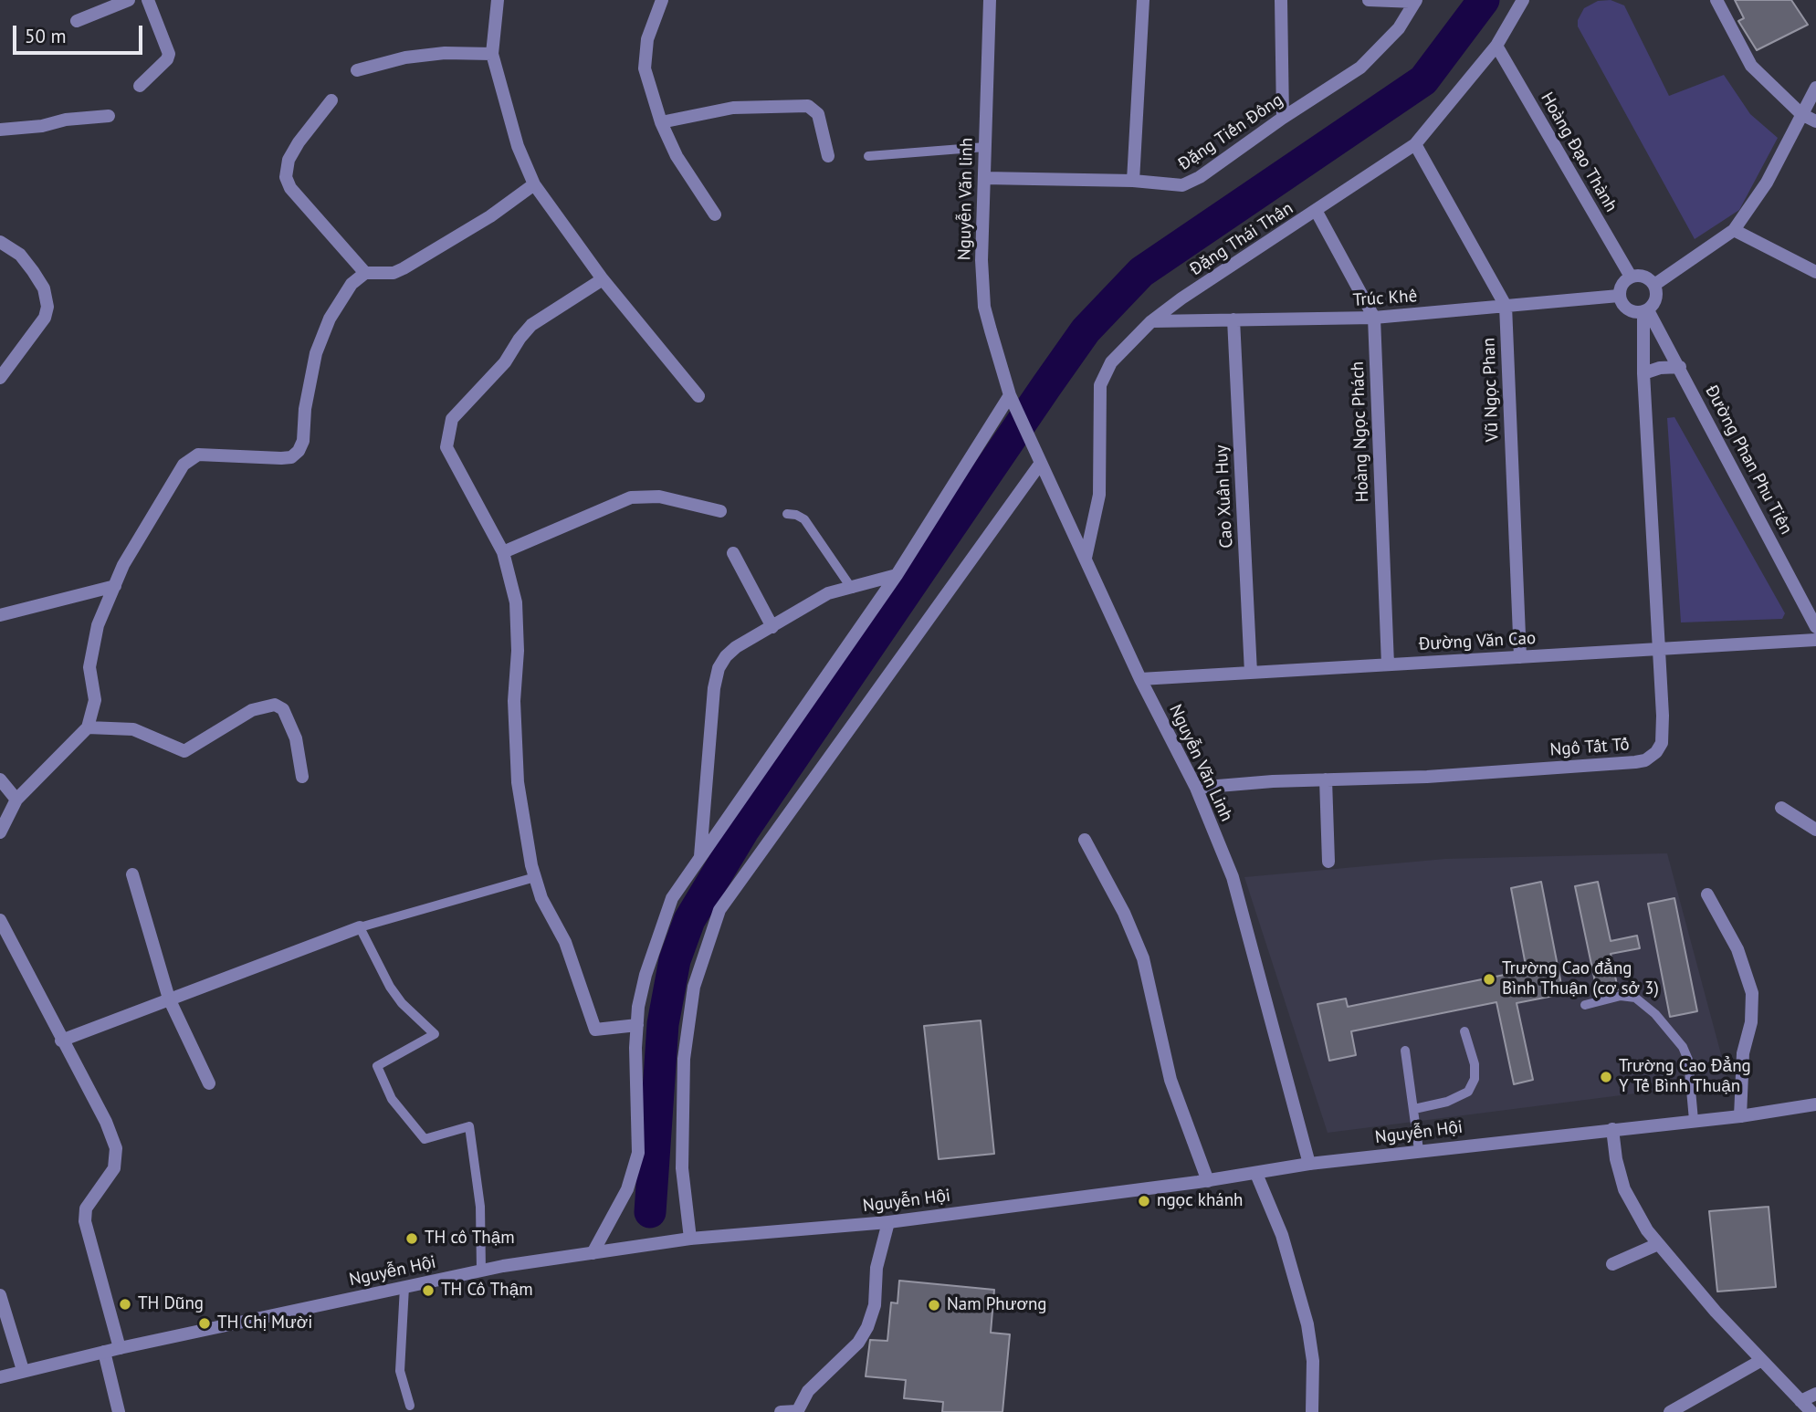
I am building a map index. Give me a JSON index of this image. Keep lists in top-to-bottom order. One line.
{"streets":{"street":["Đặng Tiến Đông","Hoàng Đạo Thành","Nguyễn Văn linh","Đặng Thái Thân","Trúc Khê","Vũ Ngọc Phan","Hoàng Ngọc Phách","Đường Phan Phu Tiên","Cao Xuân Huy","Đường Văn Cao","Ngô Tất Tố","Nguyễn Văn Linh","Nguyễn Hội"]},"crossings":[["Đặng Tiến Đông","Nguyễn Văn linh"],["Hoàng Đạo Thành","Đặng Thái Thân"],["Hoàng Đạo Thành","Trúc Khê"],["Hoàng Đạo Thành","Đường Phan Phu Tiên"],["Hoàng Đạo Thành","Ngô Tất Tố"],["Nguyễn Văn linh","Nguyễn Văn Linh"],["Đặng Thái Thân","Trúc Khê"],["Đặng Thái Thân","Vũ Ngọc Phan"],["Đặng Thái Thân","Hoàng Ngọc Phách"],["Đặng Thái Thân","Nguyễn Văn Linh"],["Trúc Khê","Vũ Ngọc Phan"],["Trúc Khê","Hoàng Ngọc Phách"],["Trúc Khê","Đường Phan Phu Tiên"],["Trúc Khê","Cao Xuân Huy"],["Trúc Khê","Ngô Tất Tố"],["Vũ Ngọc Phan","Đường Văn Cao"],["Hoàng Ngọc Phách","Đường Văn Cao"],["Đường Phan Phu Tiên","Ngô Tất Tố"],["Cao Xuân Huy","Đường Văn Cao"],["Đường Văn Cao","Ngô Tất Tố"],["Đường Văn Cao","Nguyễn Văn Linh"],["Ngô Tất Tố","Nguyễn Văn Linh"],["Nguyễn Văn Linh","Nguyễn Hội"]],"places":["Trường Cao đẳng Bình Thuận (cơ sở 3)","Trường Cao Đẳng Y Tế Bình Thuận","ngọc khánh","TH cô Thậm","TH Cô Thậm","TH Dũng","Nam Phương","TH Chị Mười"],"scale_bar":"50 m"}
